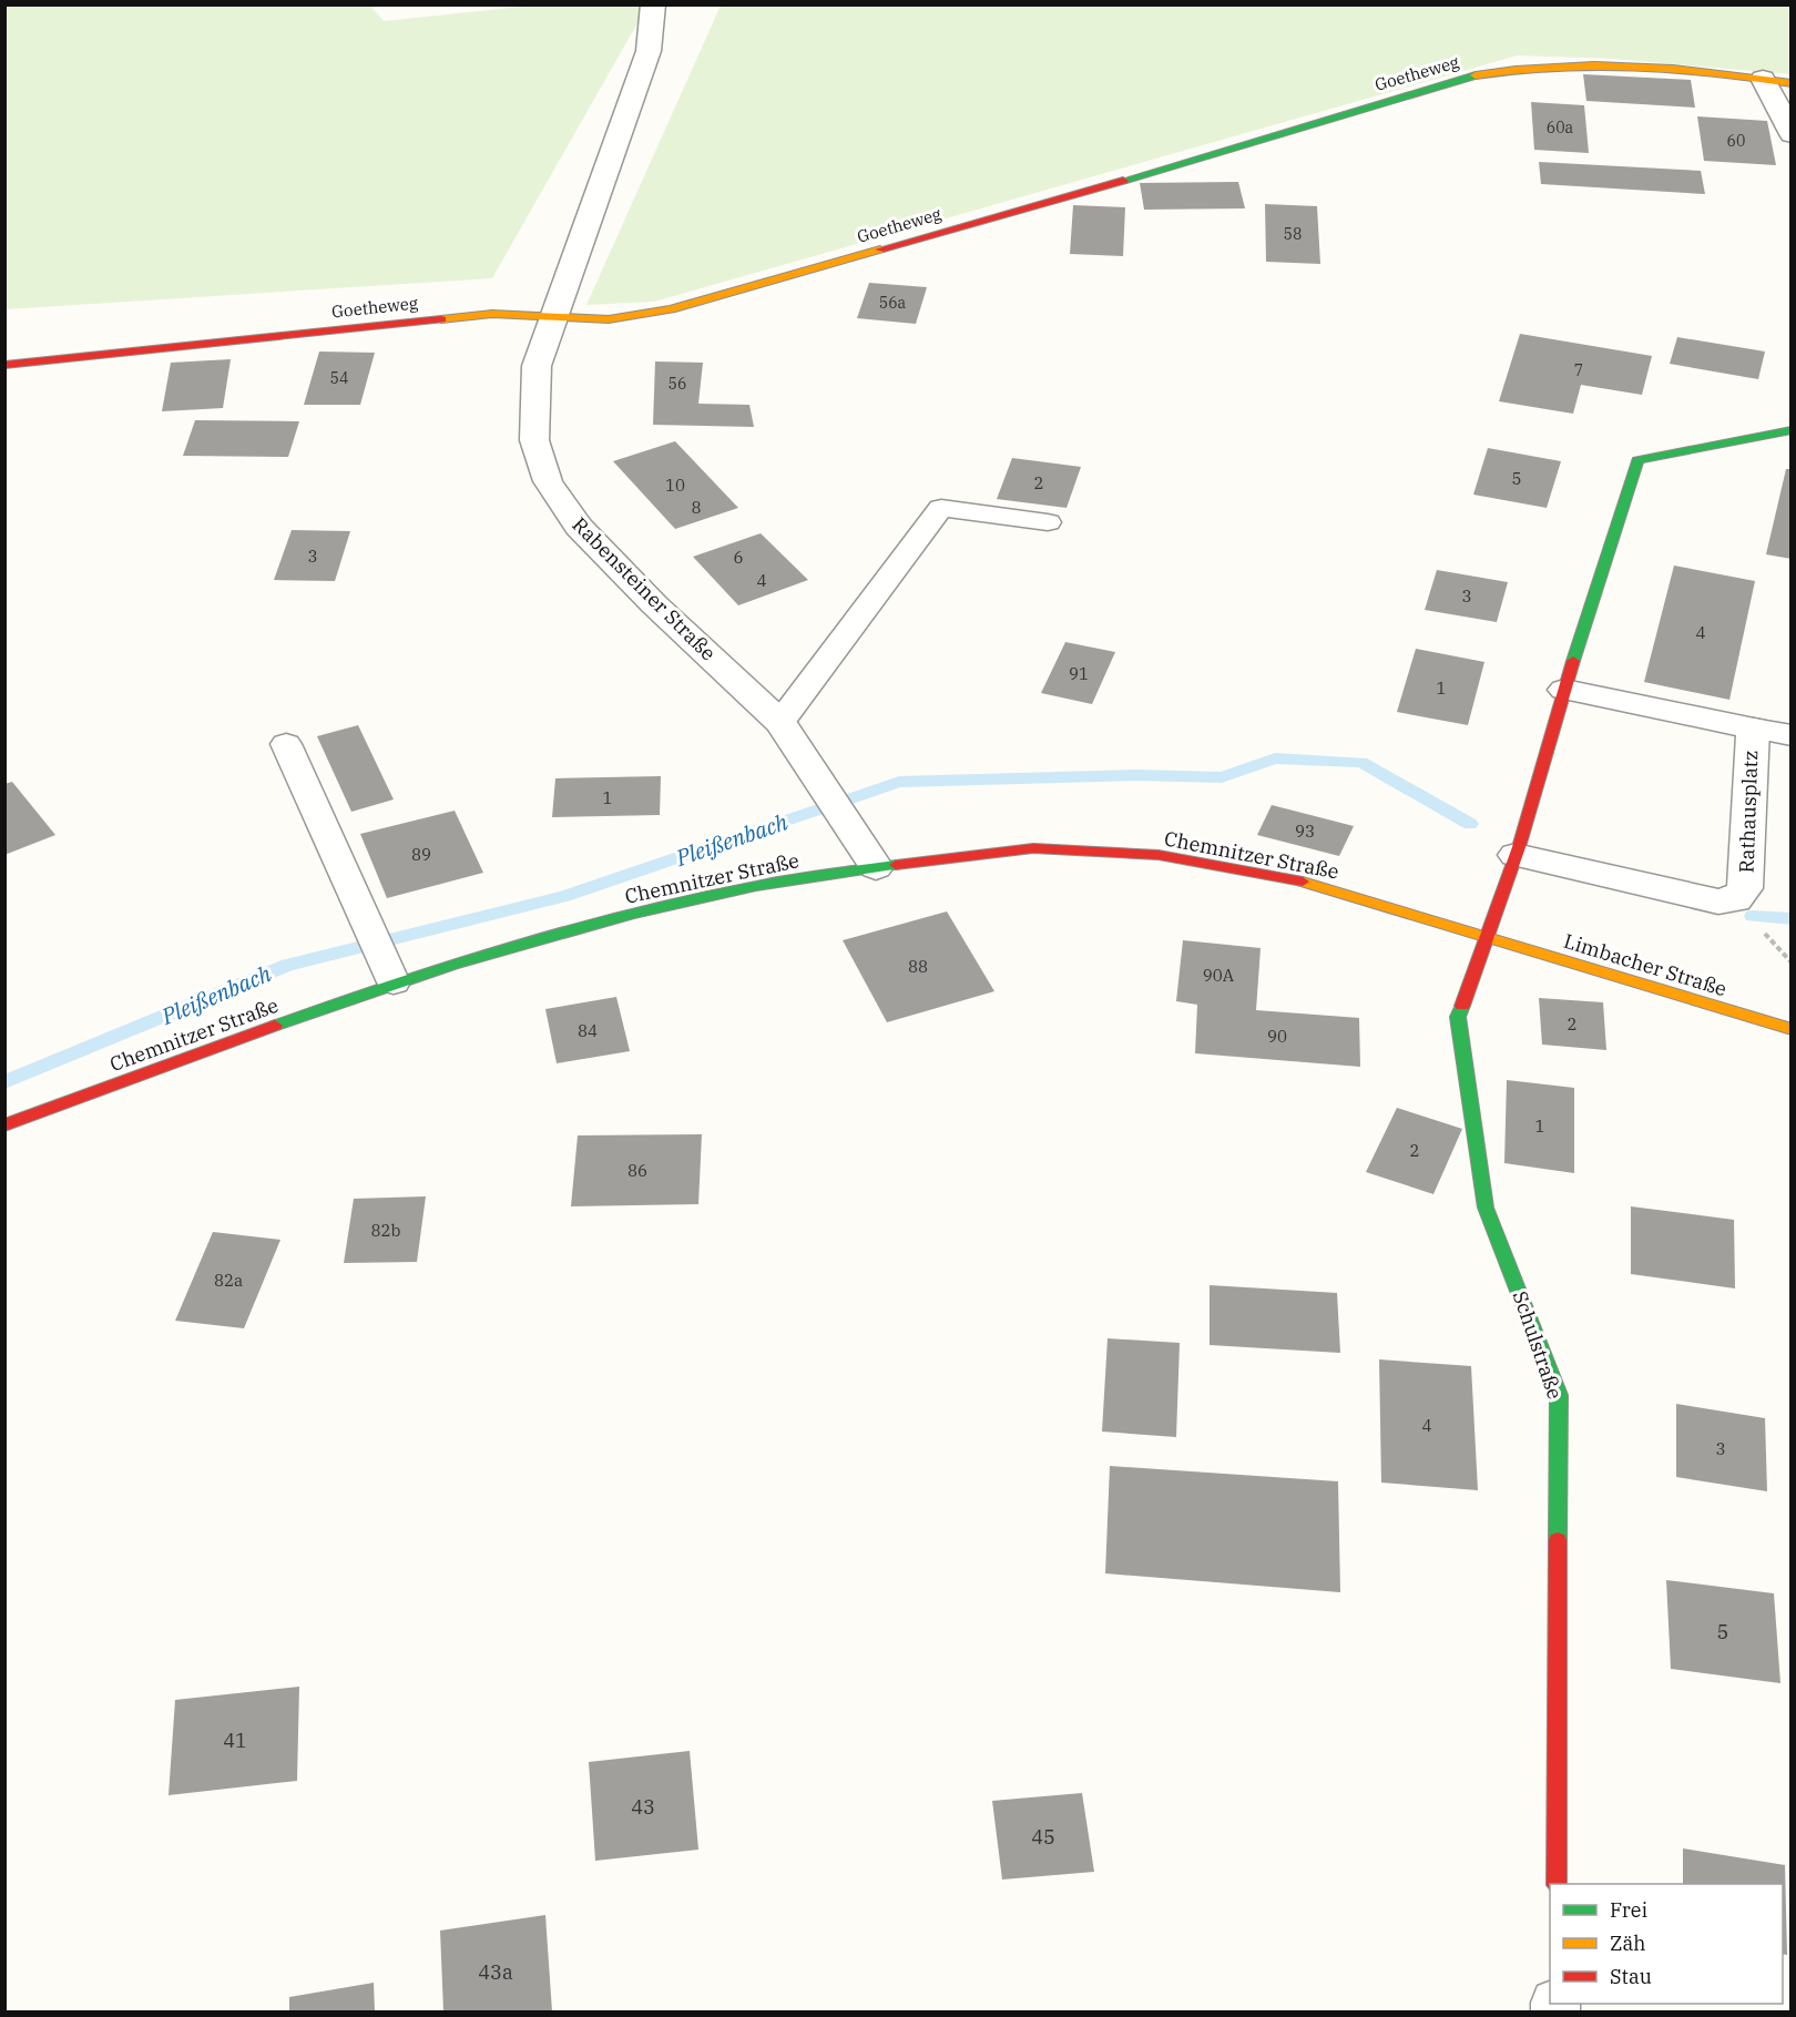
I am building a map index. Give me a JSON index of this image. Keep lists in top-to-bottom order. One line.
{"streets":{"street":["Goetheweg","Rabensteiner Straße","Rathausplatz","Chemnitzer Straße","Limbacher Straße","Schulstraße"]},"crossings":[["Goetheweg","Rabensteiner Straße"],["Rabensteiner Straße","Chemnitzer Straße"],["Chemnitzer Straße","Limbacher Straße"],["Chemnitzer Straße","Schulstraße"],["Limbacher Straße","Schulstraße"]],"water":["Pleißenbach"],"house_numbers":["60a","60","58","56a","7","54","56","5","2","10","8","3","6","4","3","4","91","1","1","93","89","88","90A","2","84","90","1","2","86","82b","82a","4","3","5","41","43","45","43a"],"legend":["Frei","Zäh","Stau"]}
